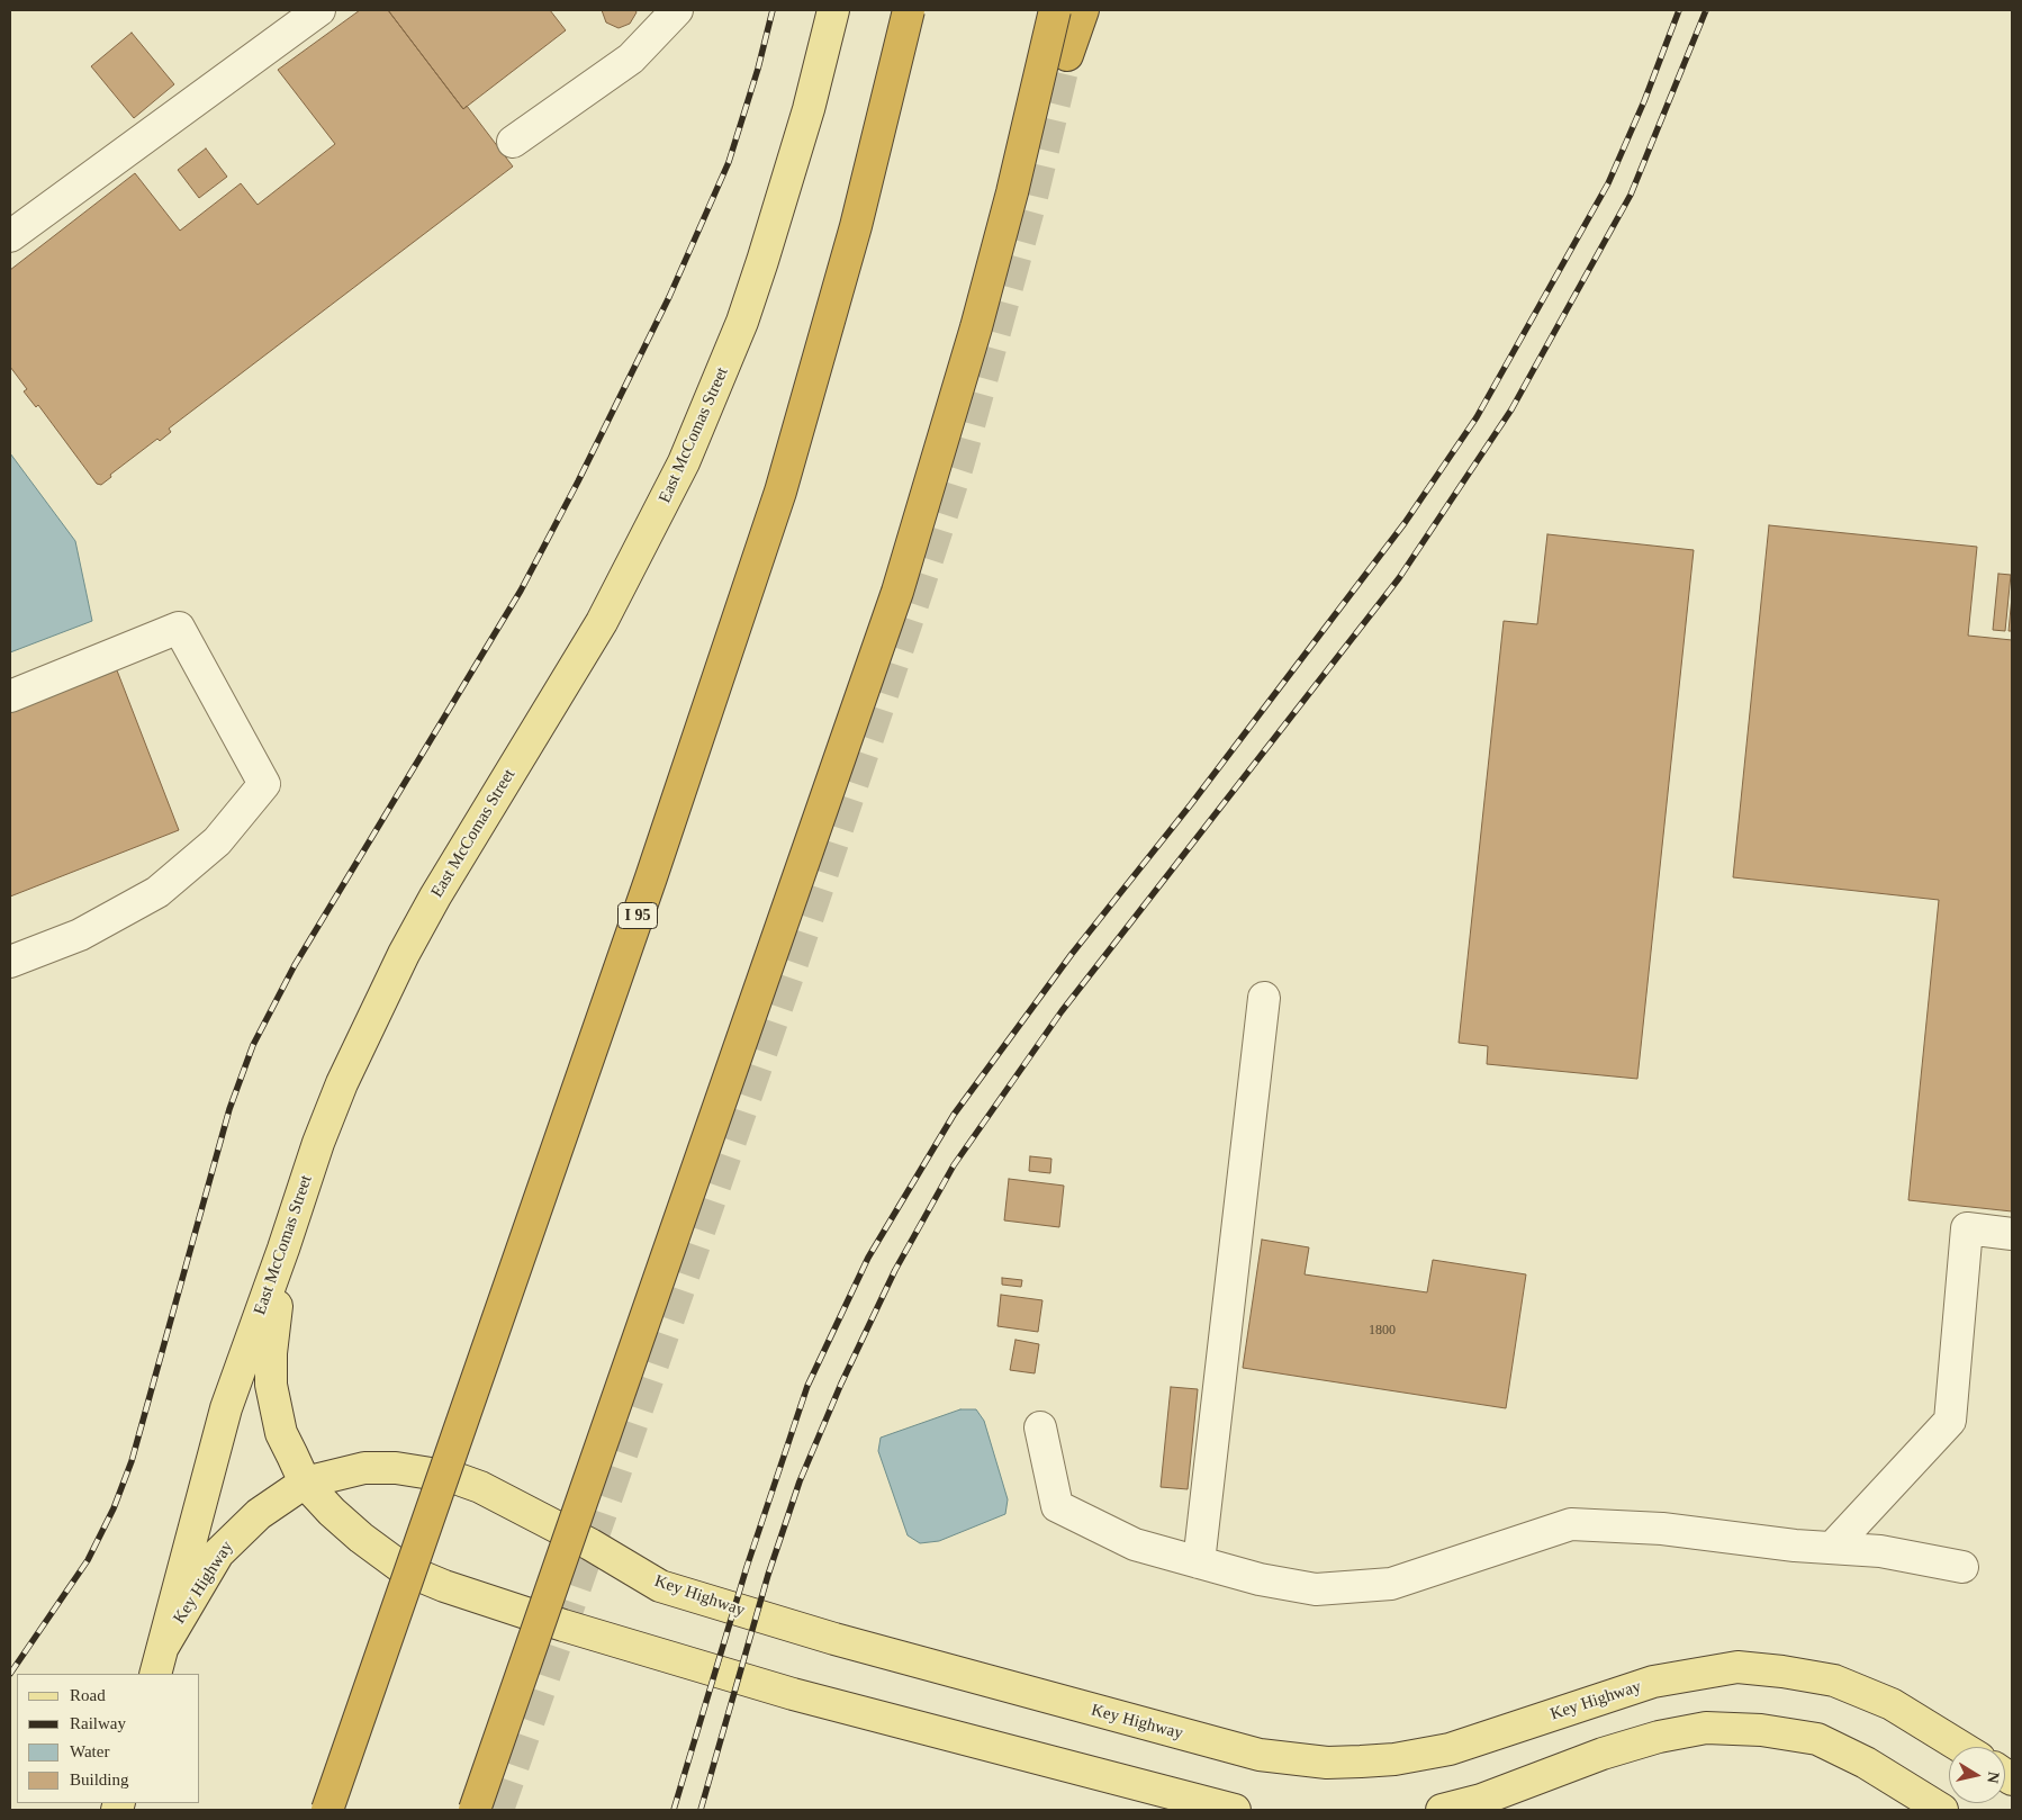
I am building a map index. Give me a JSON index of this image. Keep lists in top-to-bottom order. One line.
{"streets":{"highway":["I 95"],"main road":["East McComas Street","Key Highway"]},"crossings":[["East McComas Street","Key Highway"]],"house_numbers":["1800"],"legend":["Road","Railway","Water","Building"],"north":"right"}
